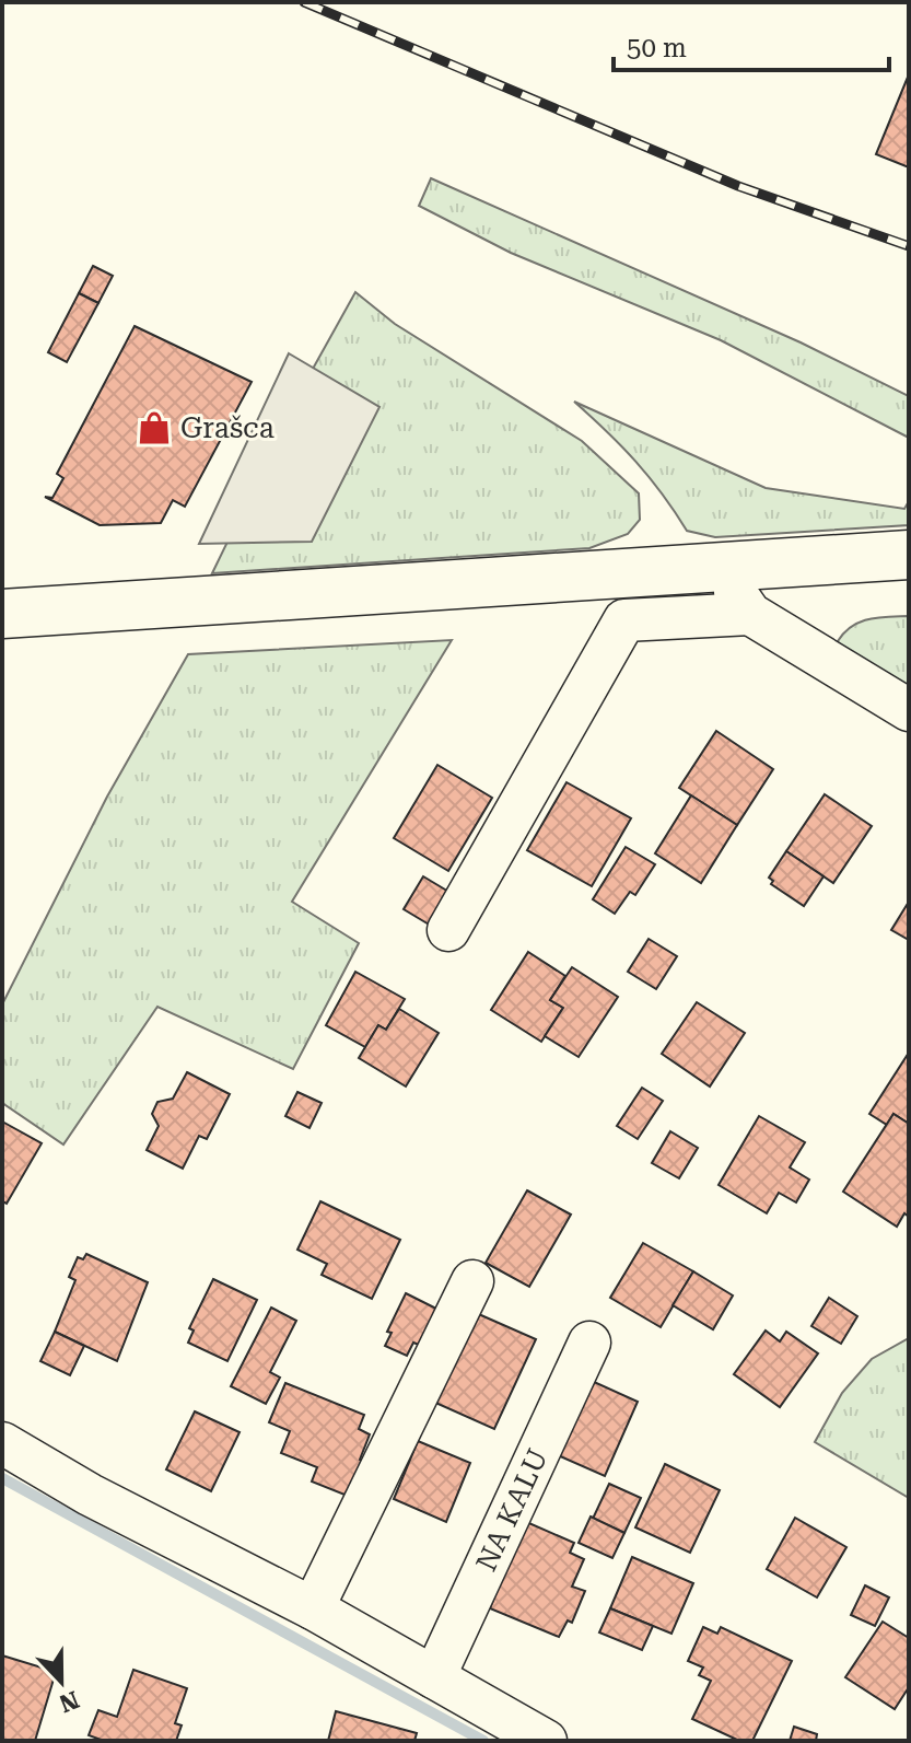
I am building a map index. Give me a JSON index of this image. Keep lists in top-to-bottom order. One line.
{"streets":{"street":["NA KALU"]},"places":{"shop":["Grašca"]},"scale_bar":"50 m","north":"bottom"}
